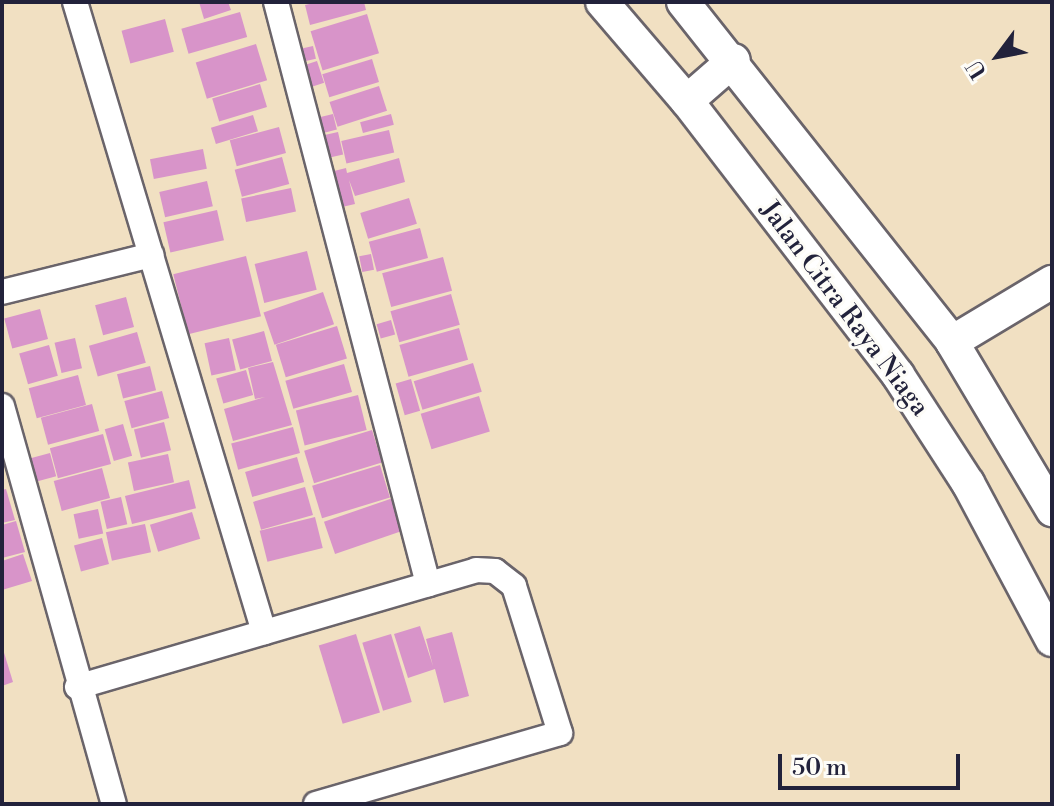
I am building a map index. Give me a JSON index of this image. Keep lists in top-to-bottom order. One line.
{"streets":{"street":["Jalan Citra Raya Niaga"]},"scale_bar":"50 m","north":"bottom left"}
